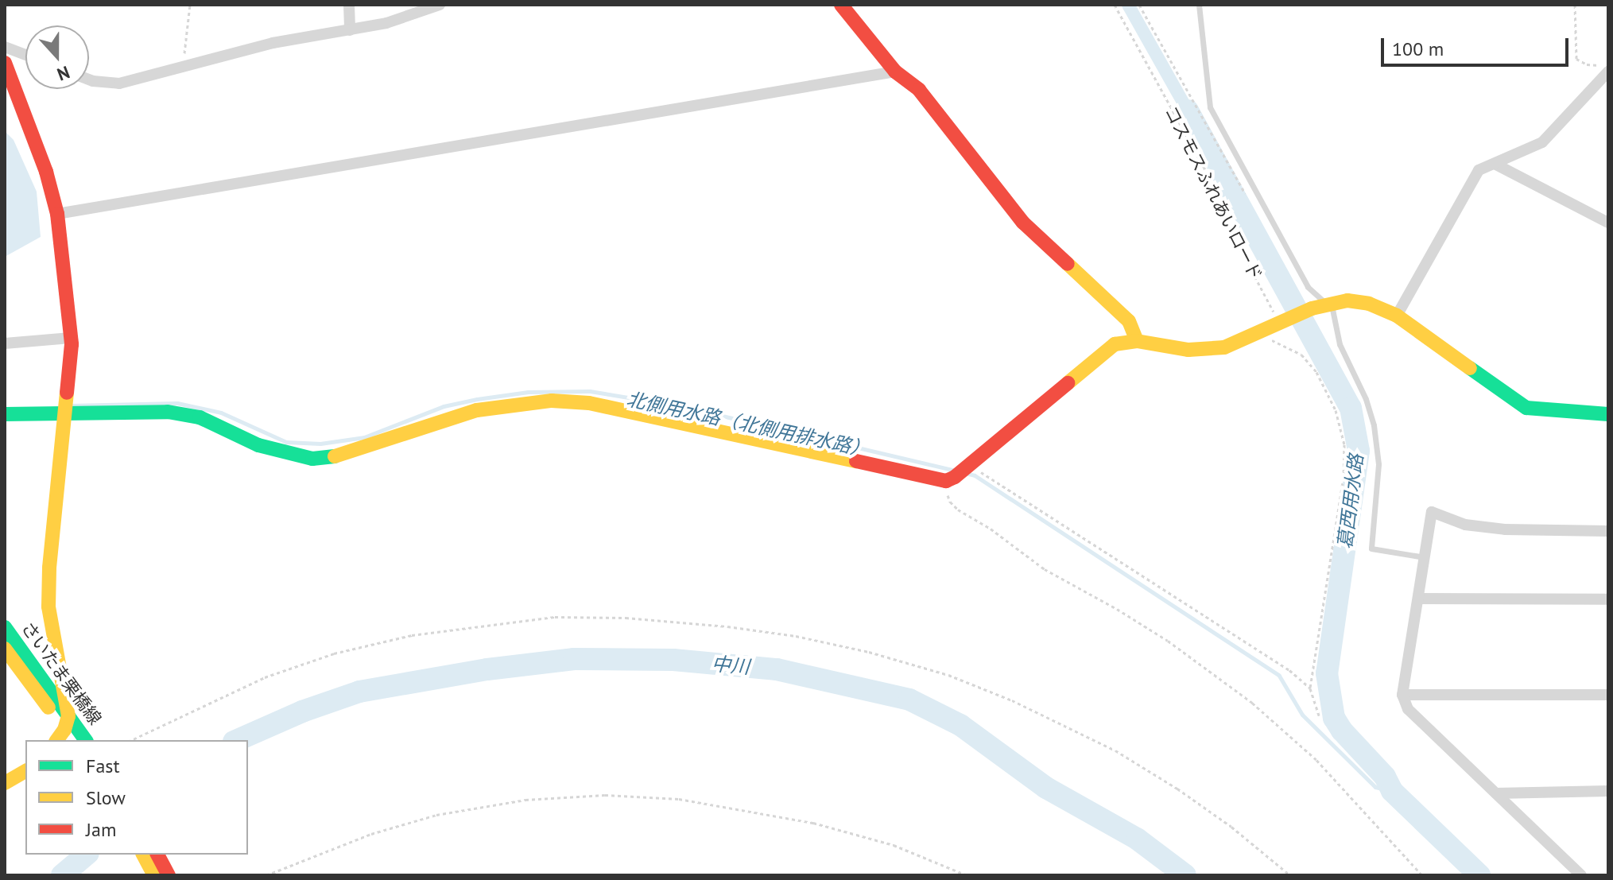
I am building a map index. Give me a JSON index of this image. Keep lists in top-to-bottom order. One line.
{"streets":{"street":["さいたま栗橋線"],"path":["コスモスふれあいロード"]},"water":["北側用水路（北側用排水路）","葛西用水路","中川"],"legend":["Fast","Slow","Jam"],"scale_bar":"100 m","north":"bottom"}
